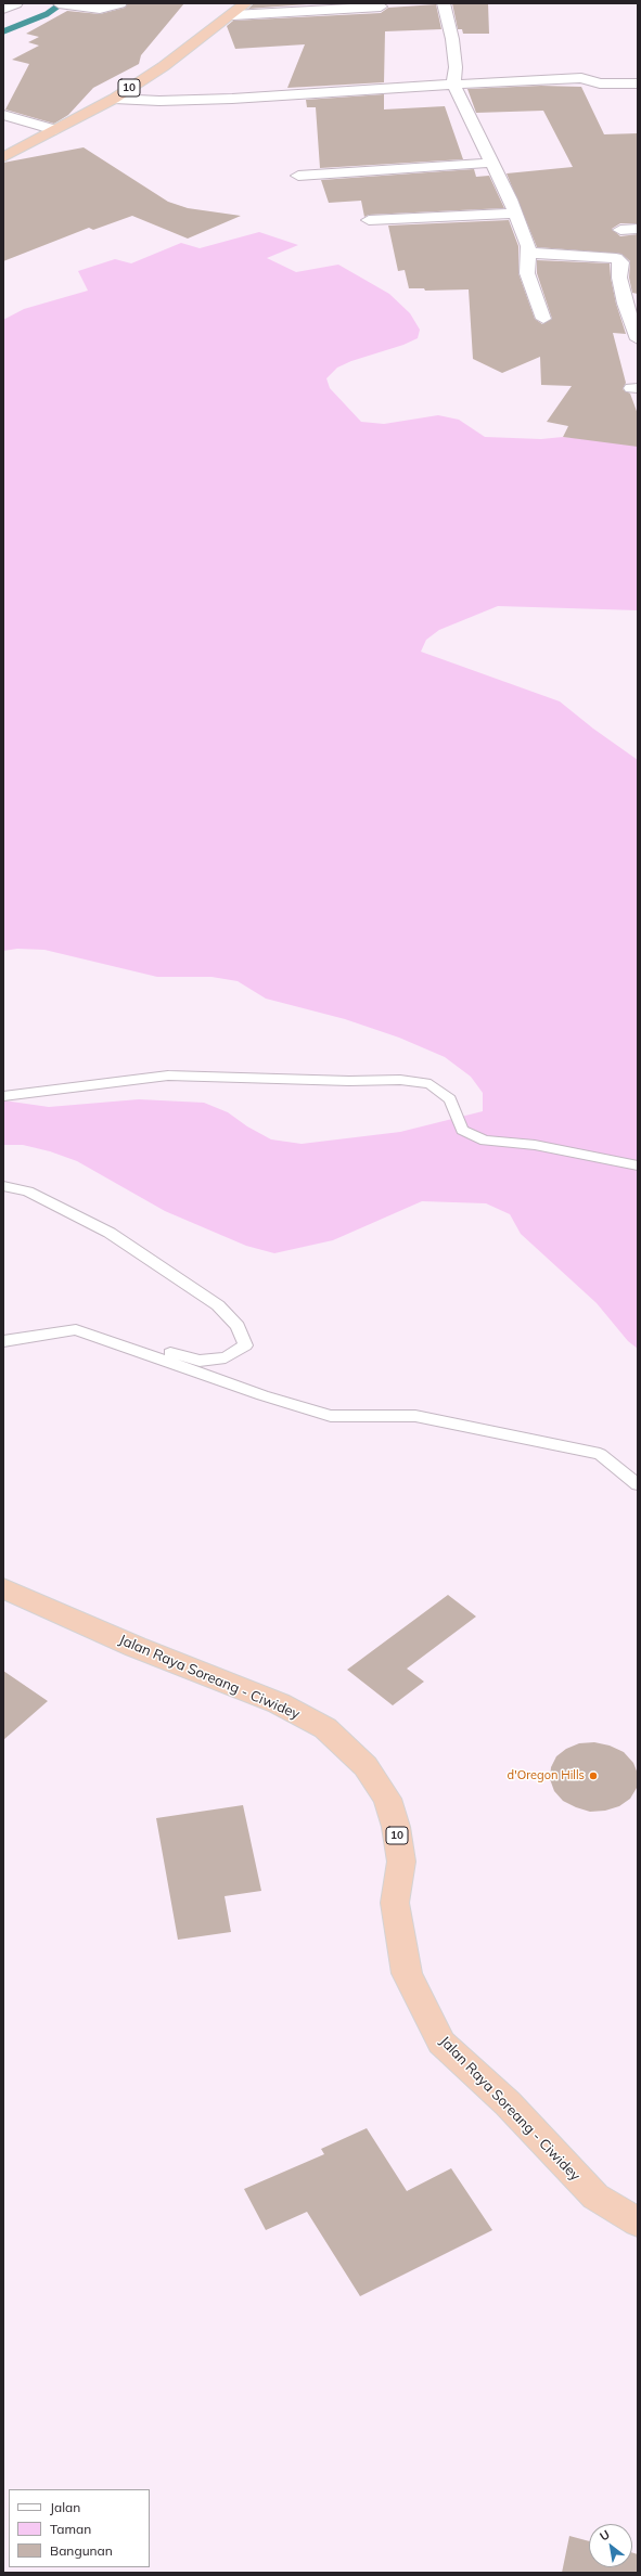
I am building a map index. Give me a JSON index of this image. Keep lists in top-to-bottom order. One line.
{"streets":{"highway":["10","Jalan Raya Soreang - Ciwidey"]},"places":["d'Oregon Hills"],"legend":["Jalan","Taman","Bangunan"],"north":"top left"}
